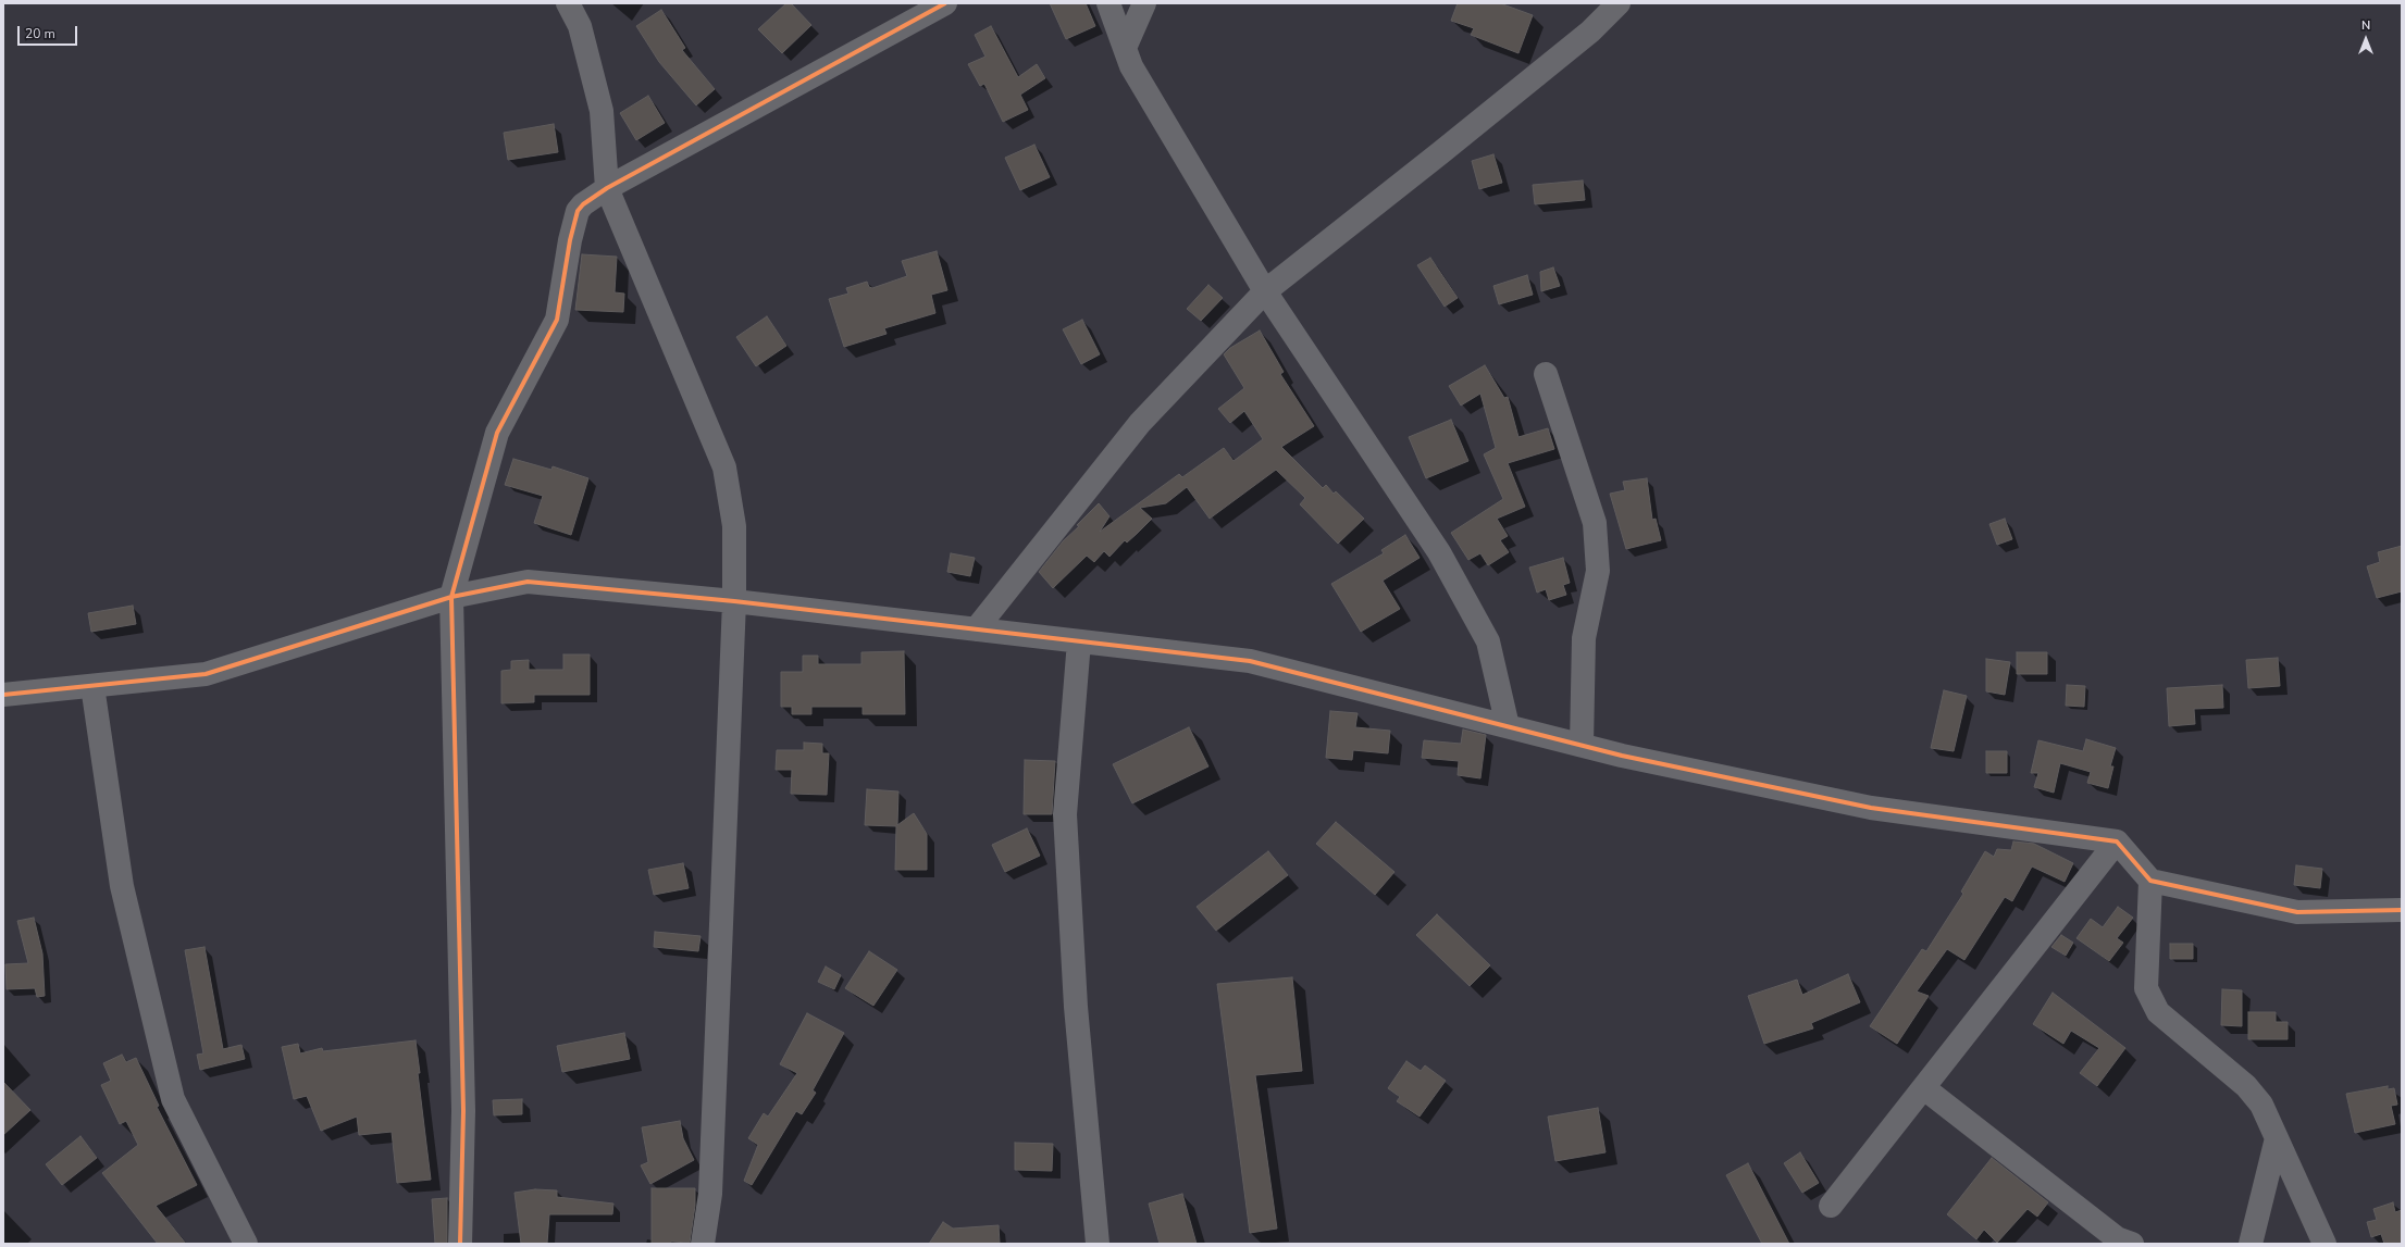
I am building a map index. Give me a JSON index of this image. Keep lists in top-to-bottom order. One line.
{"scale_bar":"20 m","north":"top"}
